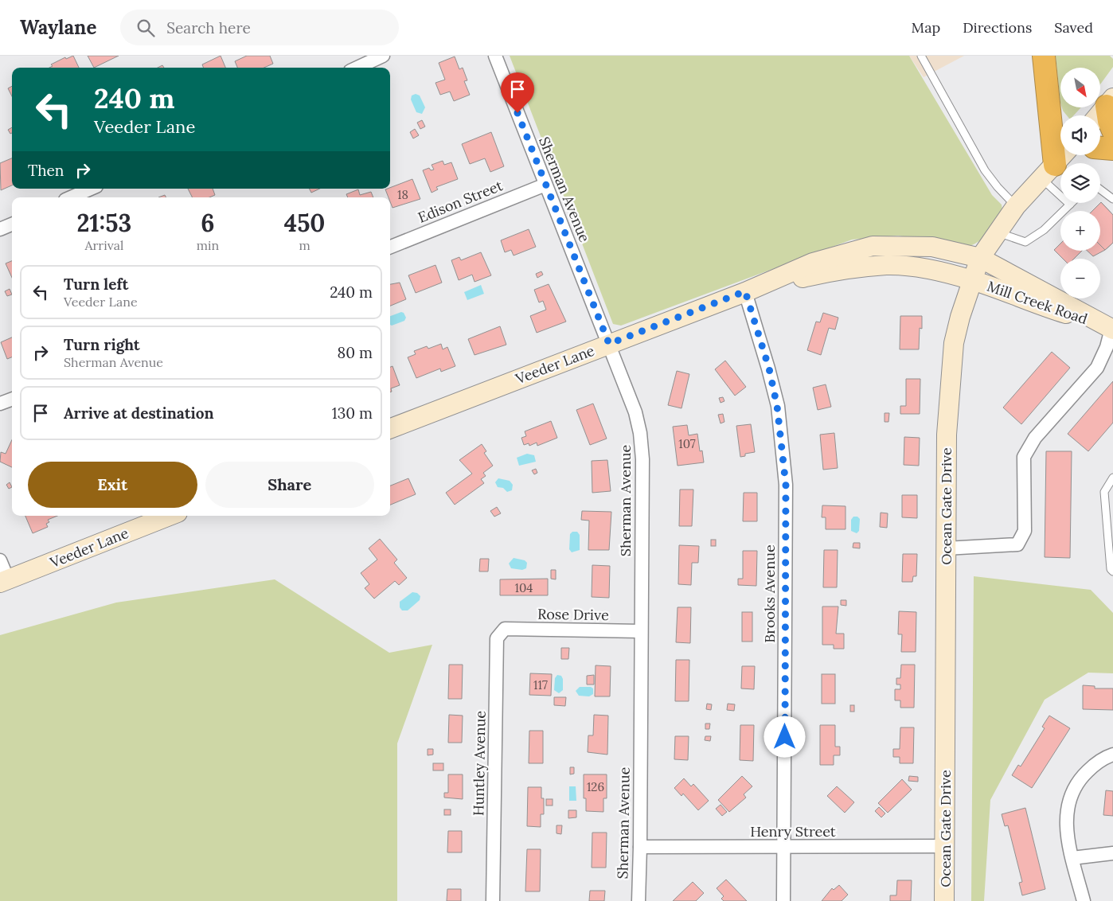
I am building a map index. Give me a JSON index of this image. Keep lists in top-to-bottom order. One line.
{"streets":{"street":["Sherman Avenue","Edison Street","Mill Creek Road","Veeder Lane","Ocean Gate Drive","Brooks Avenue","Rose Drive","Huntley Avenue","Henry Street"]},"crossings":[["Sherman Avenue","Edison Street"],["Sherman Avenue","Veeder Lane"],["Sherman Avenue","Rose Drive"],["Sherman Avenue","Henry Street"],["Mill Creek Road","Veeder Lane"],["Mill Creek Road","Ocean Gate Drive"],["Veeder Lane","Ocean Gate Drive"],["Veeder Lane","Brooks Avenue"],["Ocean Gate Drive","Henry Street"],["Brooks Avenue","Henry Street"],["Rose Drive","Huntley Avenue"]],"house_numbers":["18","107","104","117","126"],"north":"bottom right","page":{"header":"Waylane","search":"Search here","nav":["Map","Directions","Saved"],"map_buttons":["+","−"],"turn":["240 m","Veeder Lane"],"then":"Then","eta":["21:53","Arrival","6","min","450","m"],"list":[{"name":"Turn left","note":"Veeder Lane","value":"240 m"},{"name":"Turn right","note":"Sherman Avenue","value":"80 m"},{"name":"Arrive at destination","value":"130 m"}],"buttons":["Exit","Share"]}}
